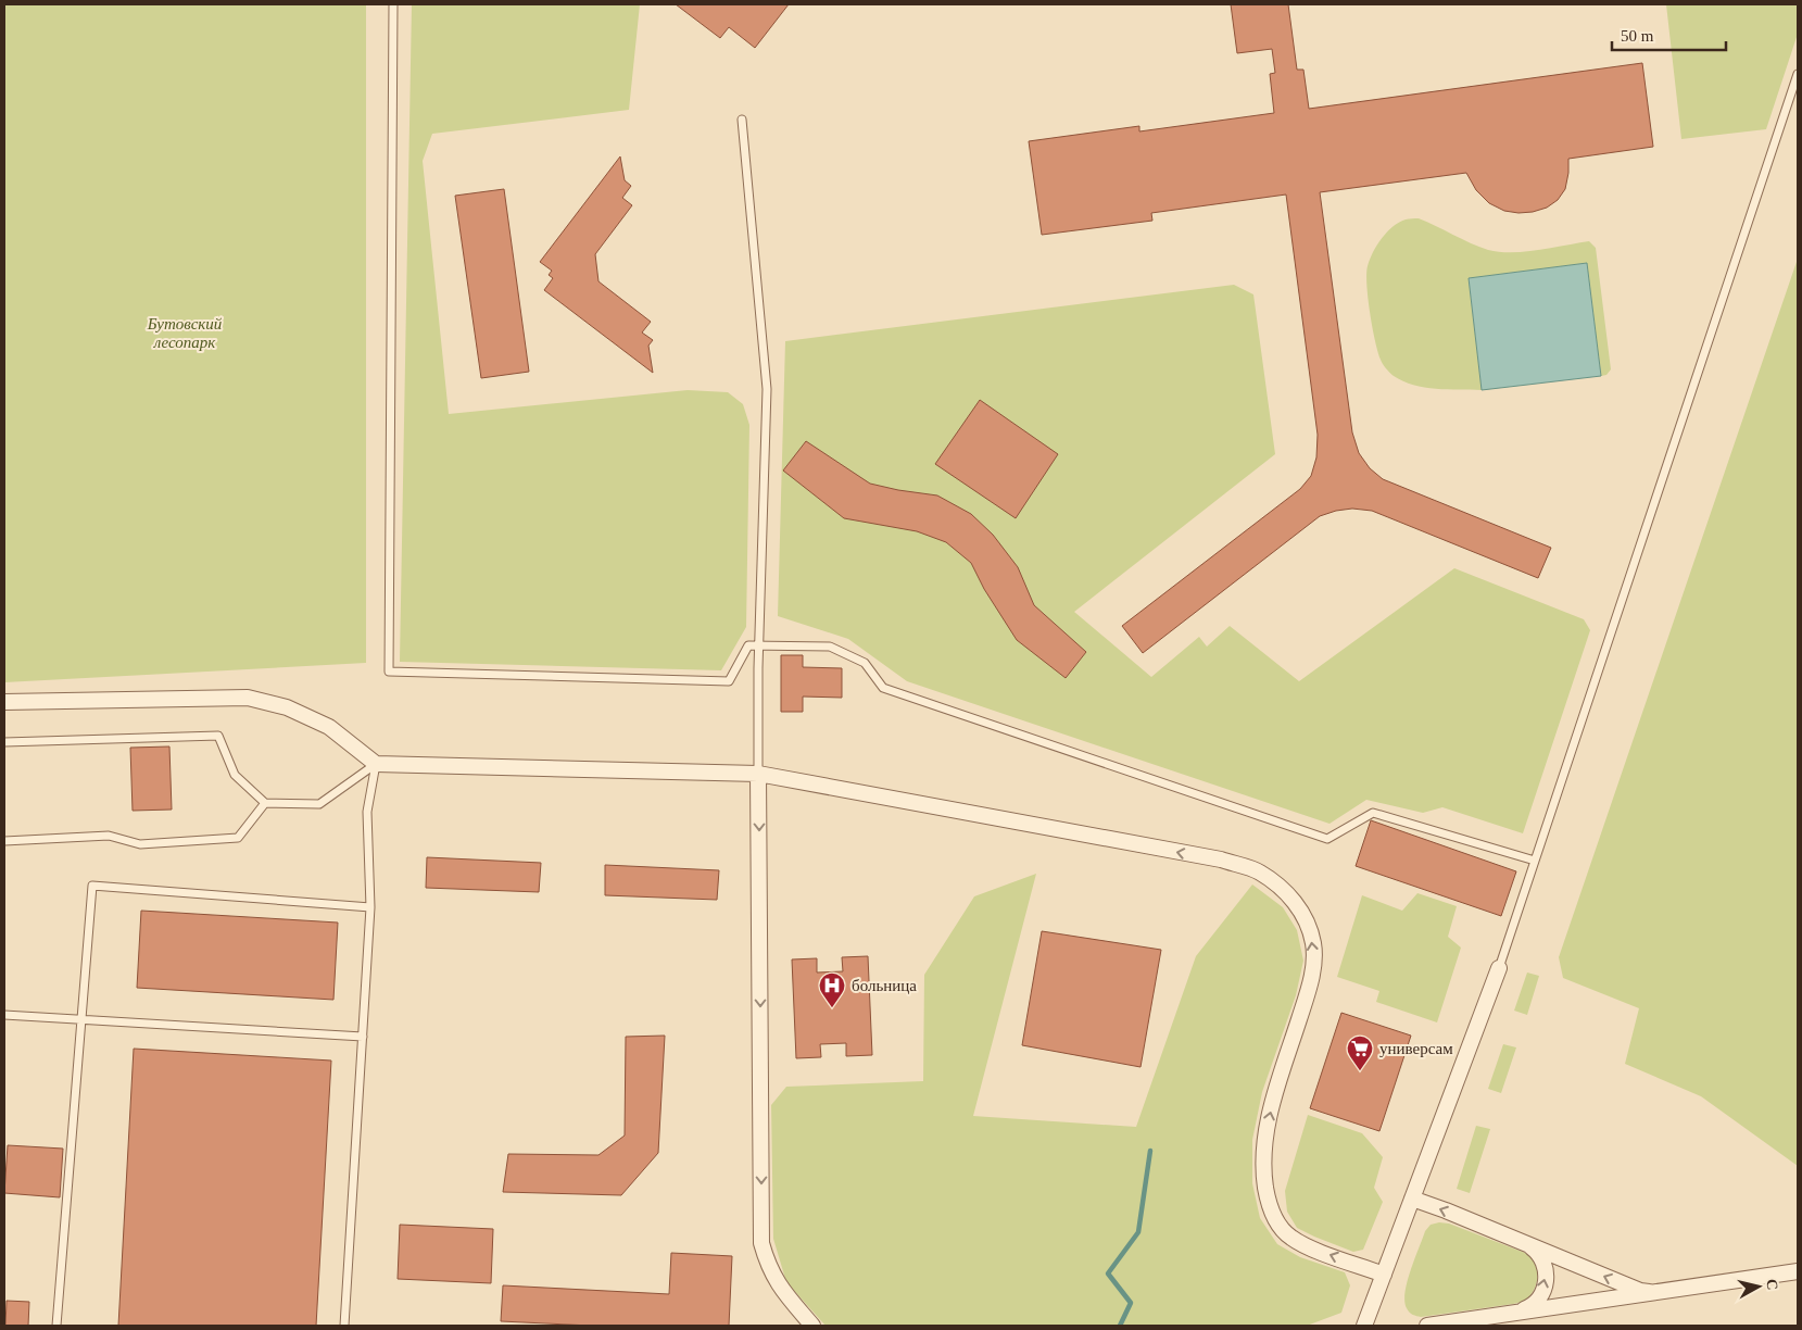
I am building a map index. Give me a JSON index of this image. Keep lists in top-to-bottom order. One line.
{"parks":["Бутовский лесопарк"],"places":{"hospital":["больница"],"supermarket":["универсам"]},"scale_bar":"50 m","north":"right"}
